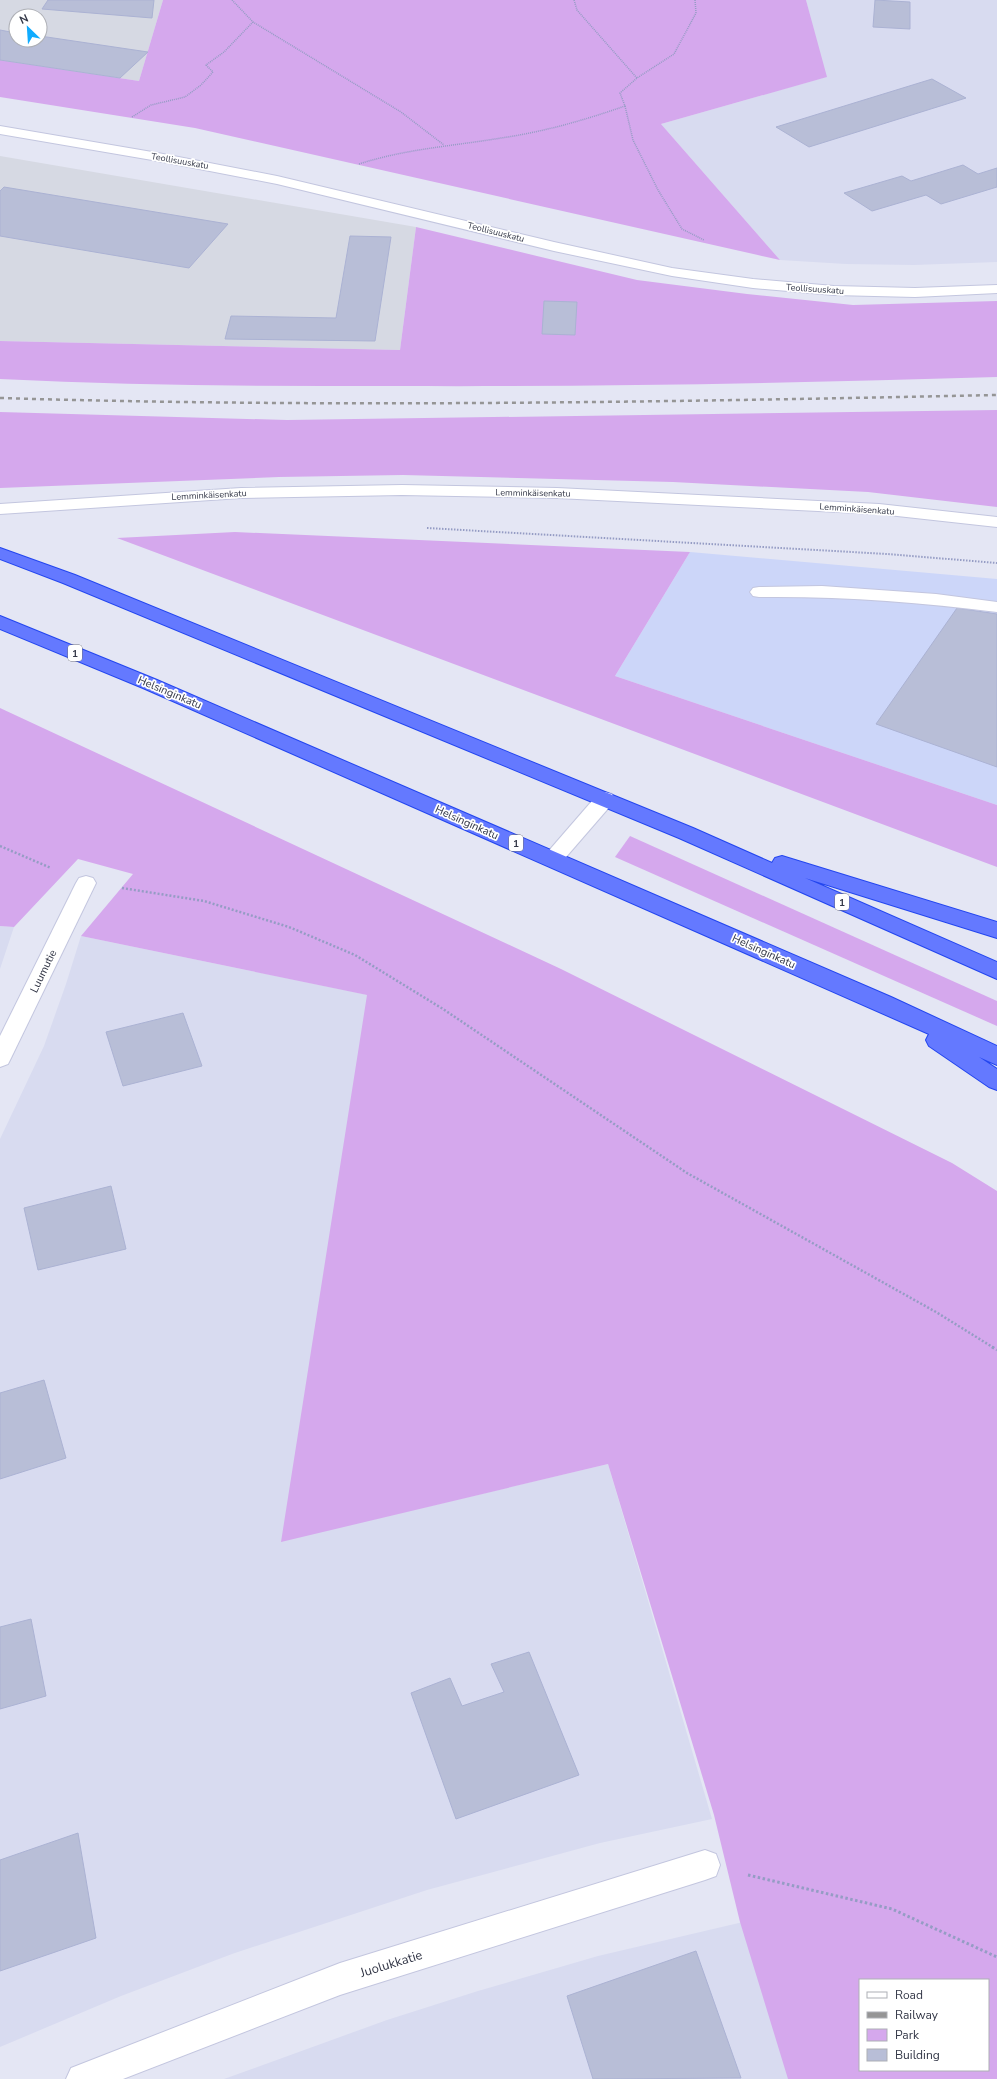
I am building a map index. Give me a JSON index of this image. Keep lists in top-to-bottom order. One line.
{"streets":{"highway":["1","Helsinginkatu"],"street":["Teollisuuskatu","Lemminkäisenkatu","Luumutie","Juolukkatie"]},"legend":["Road","Railway","Park","Building"],"north":"top left"}
